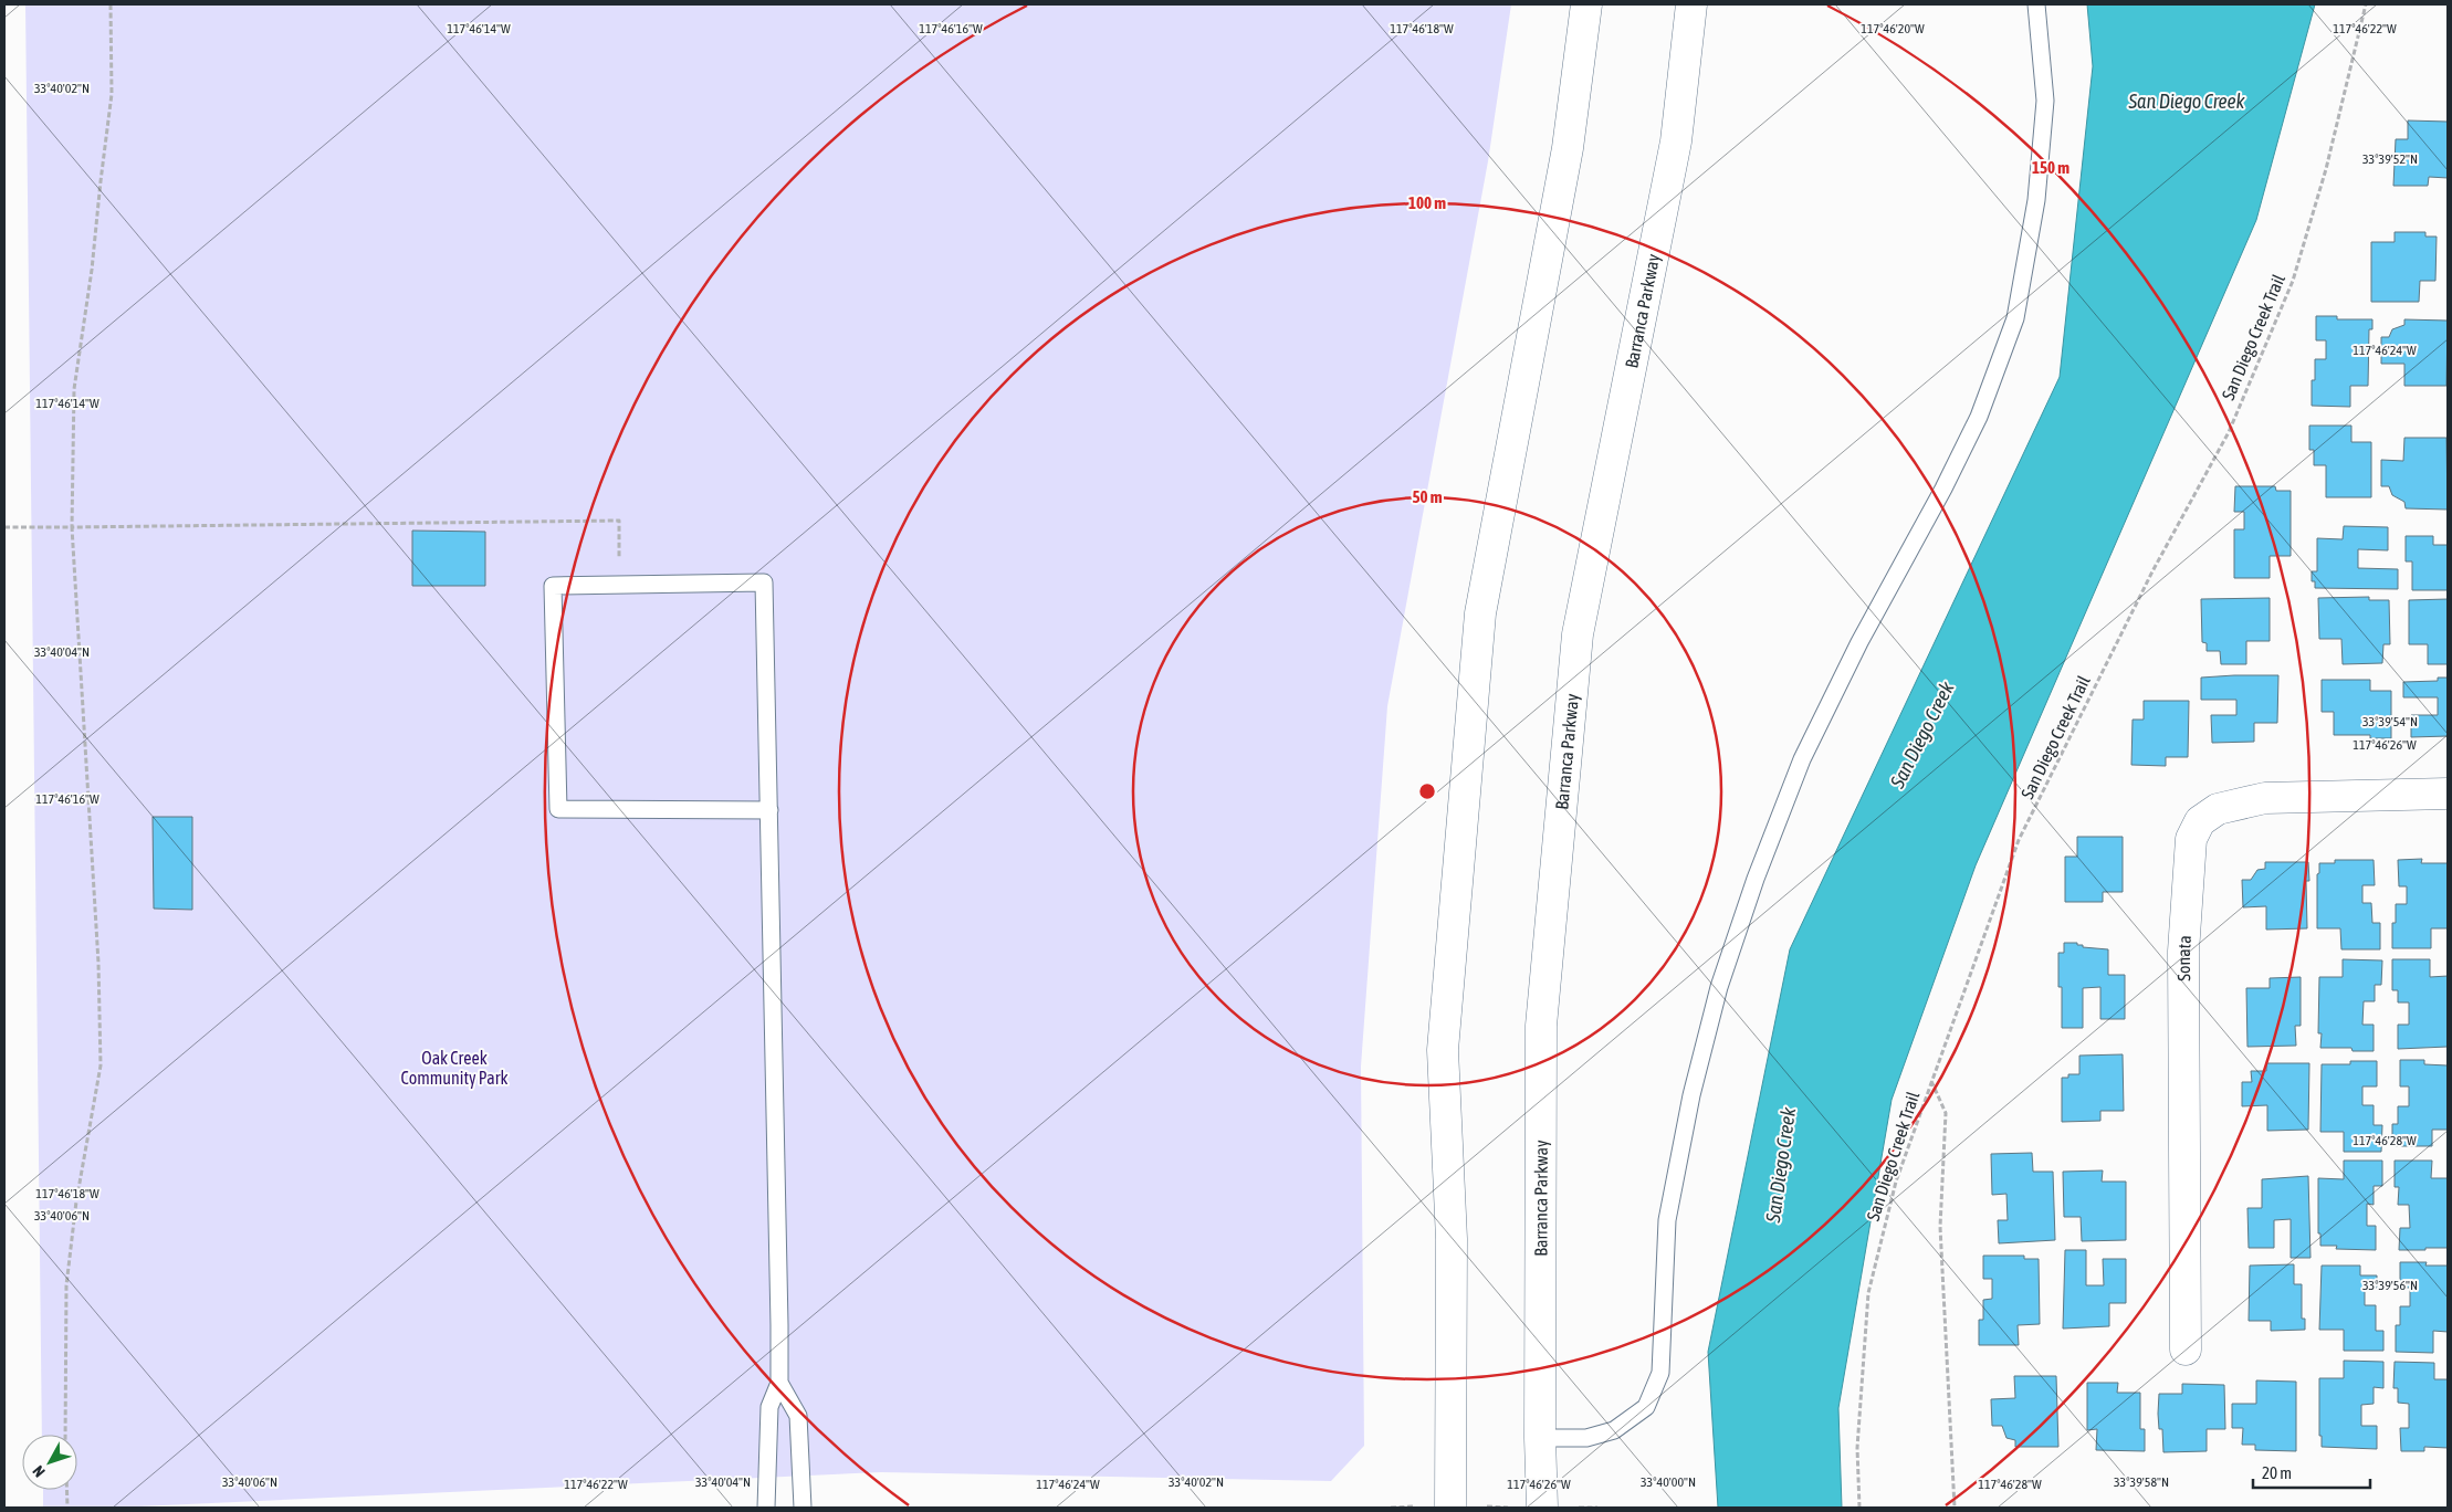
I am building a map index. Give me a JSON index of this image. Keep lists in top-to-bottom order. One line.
{"streets":{"main road":["Barranca Parkway","Sonata"],"path":["San Diego Creek Trail"]},"water":["San Diego Creek"],"parks":["Oak Creek Community Park"],"scale_bar":"20 m","north":"bottom left","coordinates":["117°46'14\"W","117°46'16\"W","117°46'18\"W","117°46'20\"W","117°46'22\"W","33°40'02\"N","33°39'52\"N","117°46'24\"W","33°40'04\"N","33°39'54\"N","117°46'26\"W","117°46'28\"W","33°40'06\"N","33°39'56\"N","33°40'00\"N","33°39'58\"N"],"rings":["150 m","100 m","50 m"]}
